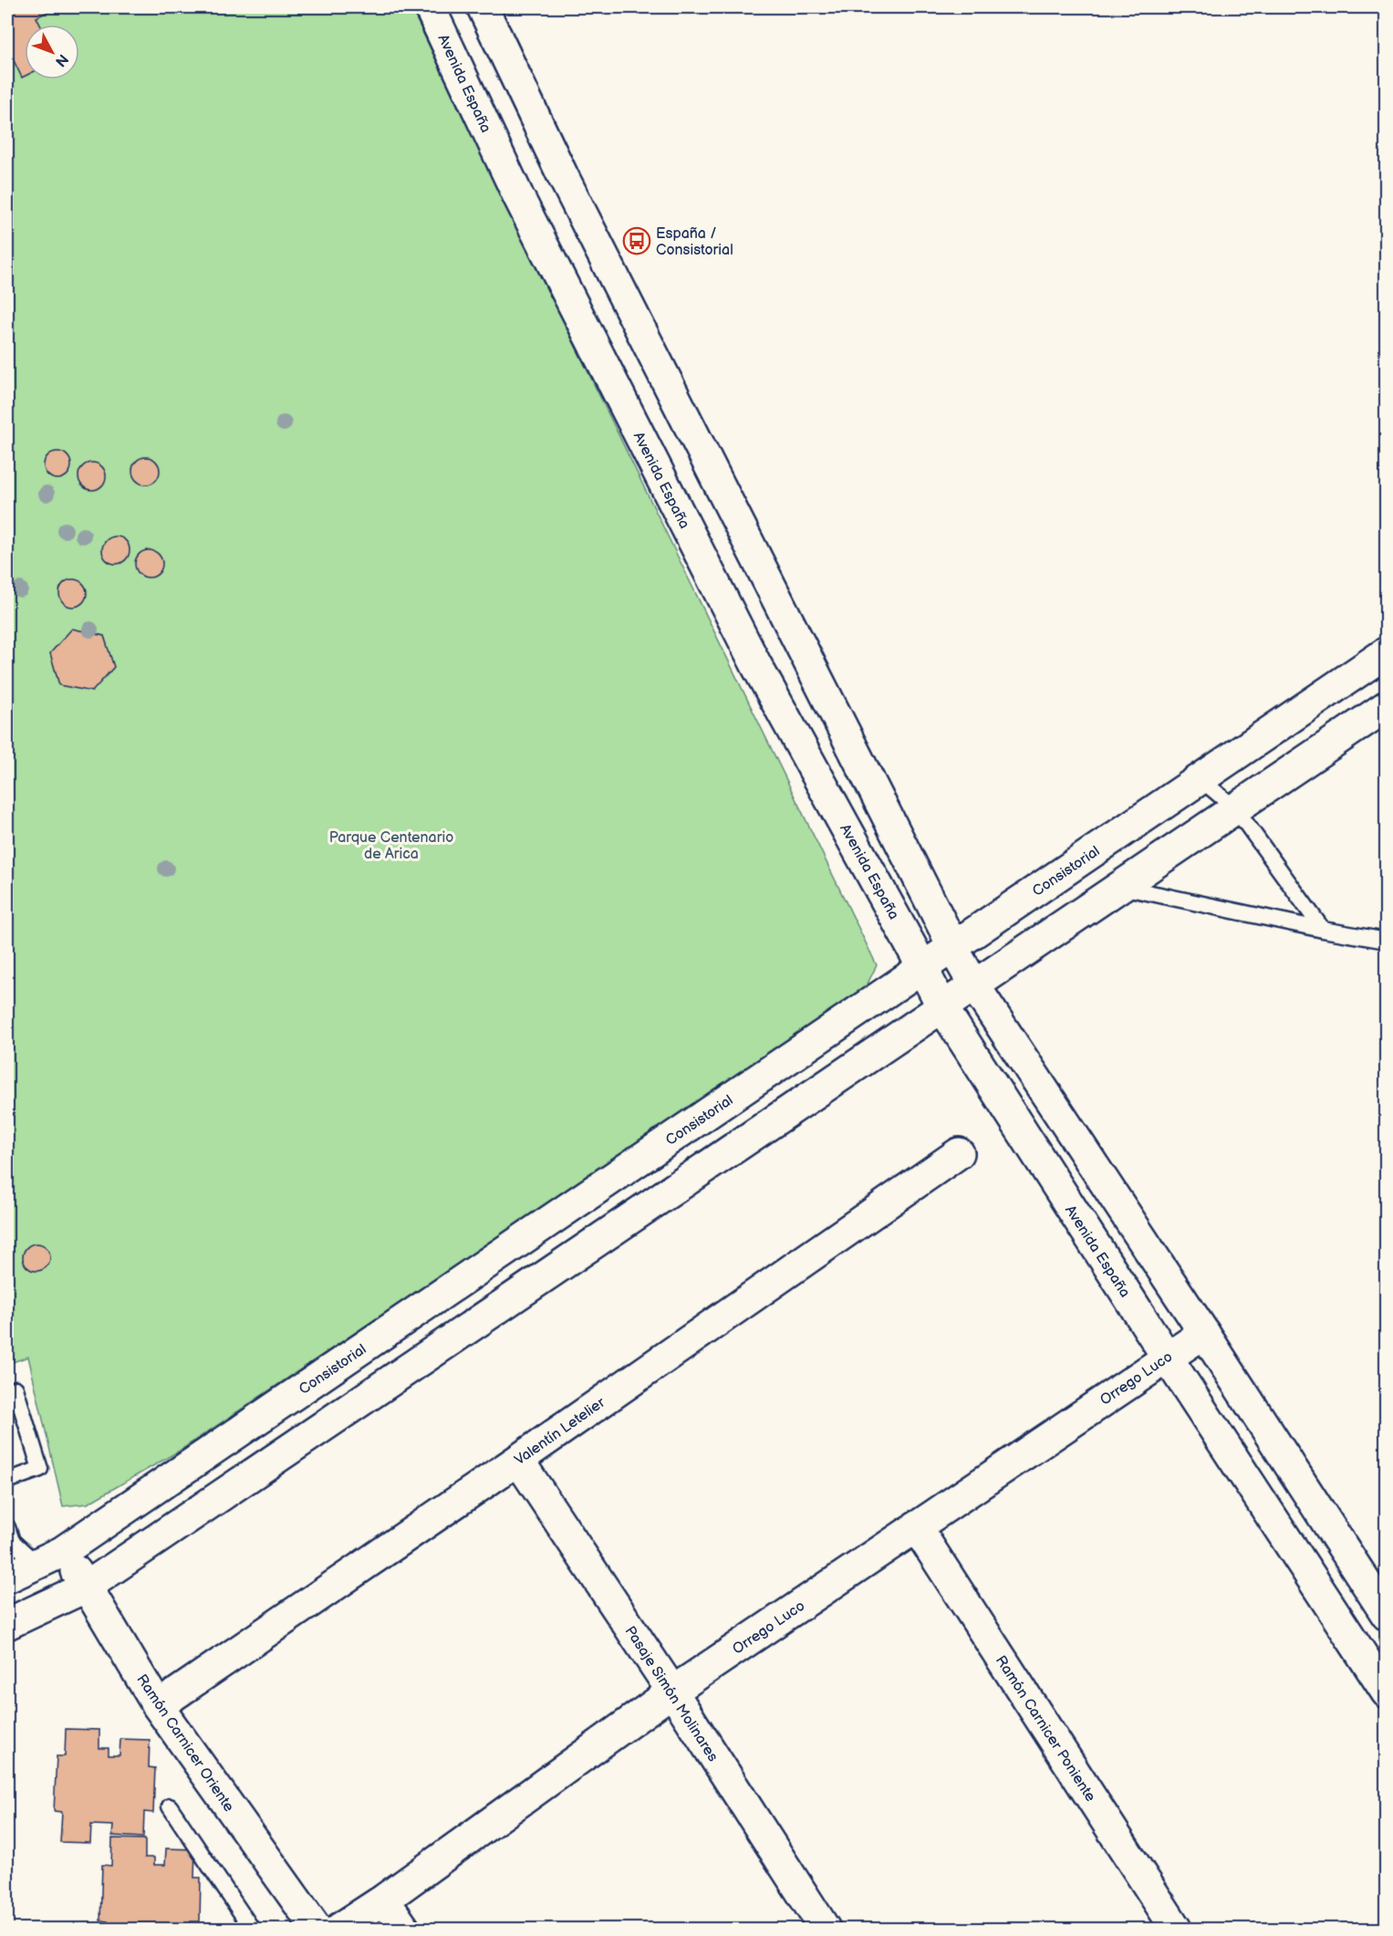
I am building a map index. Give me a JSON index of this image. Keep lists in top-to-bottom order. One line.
{"streets":{"street":["Avenida España","Consistorial","Orrego Luco","Valentín Letelier","Pasaje Simón Molinares","Ramón Carnicer Poniente","Ramón Carnicer Oriente"]},"crossings":[["Avenida España","Consistorial"],["Avenida España","Orrego Luco"],["Consistorial","Ramón Carnicer Oriente"],["Orrego Luco","Pasaje Simón Molinares"],["Orrego Luco","Ramón Carnicer Poniente"],["Valentín Letelier","Pasaje Simón Molinares"],["Valentín Letelier","Ramón Carnicer Oriente"]],"parks":["Parque Centenario de Arica"],"places":{"bus stop":["España / Consistorial"]},"north":"bottom right"}
